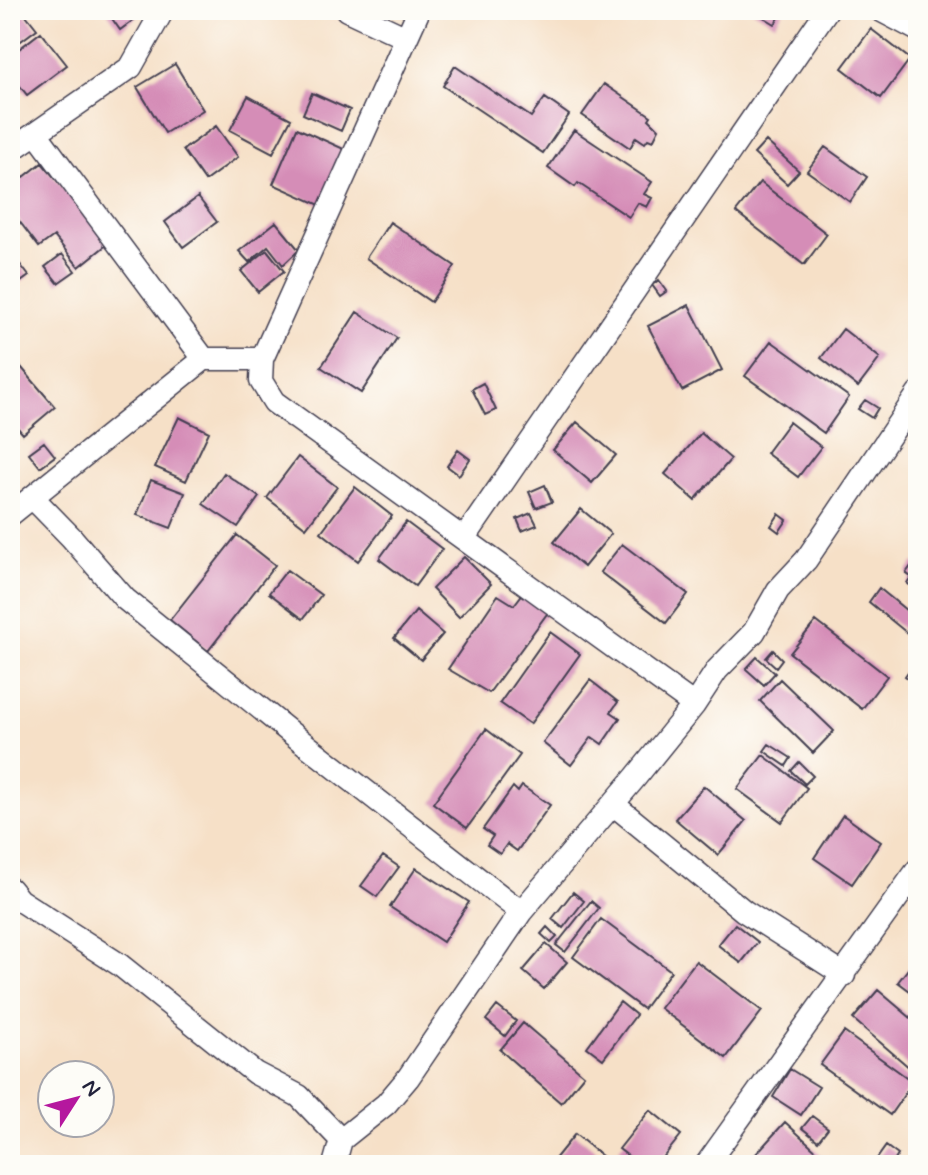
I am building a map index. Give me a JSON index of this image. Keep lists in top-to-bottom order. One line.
{"north":"top right"}
